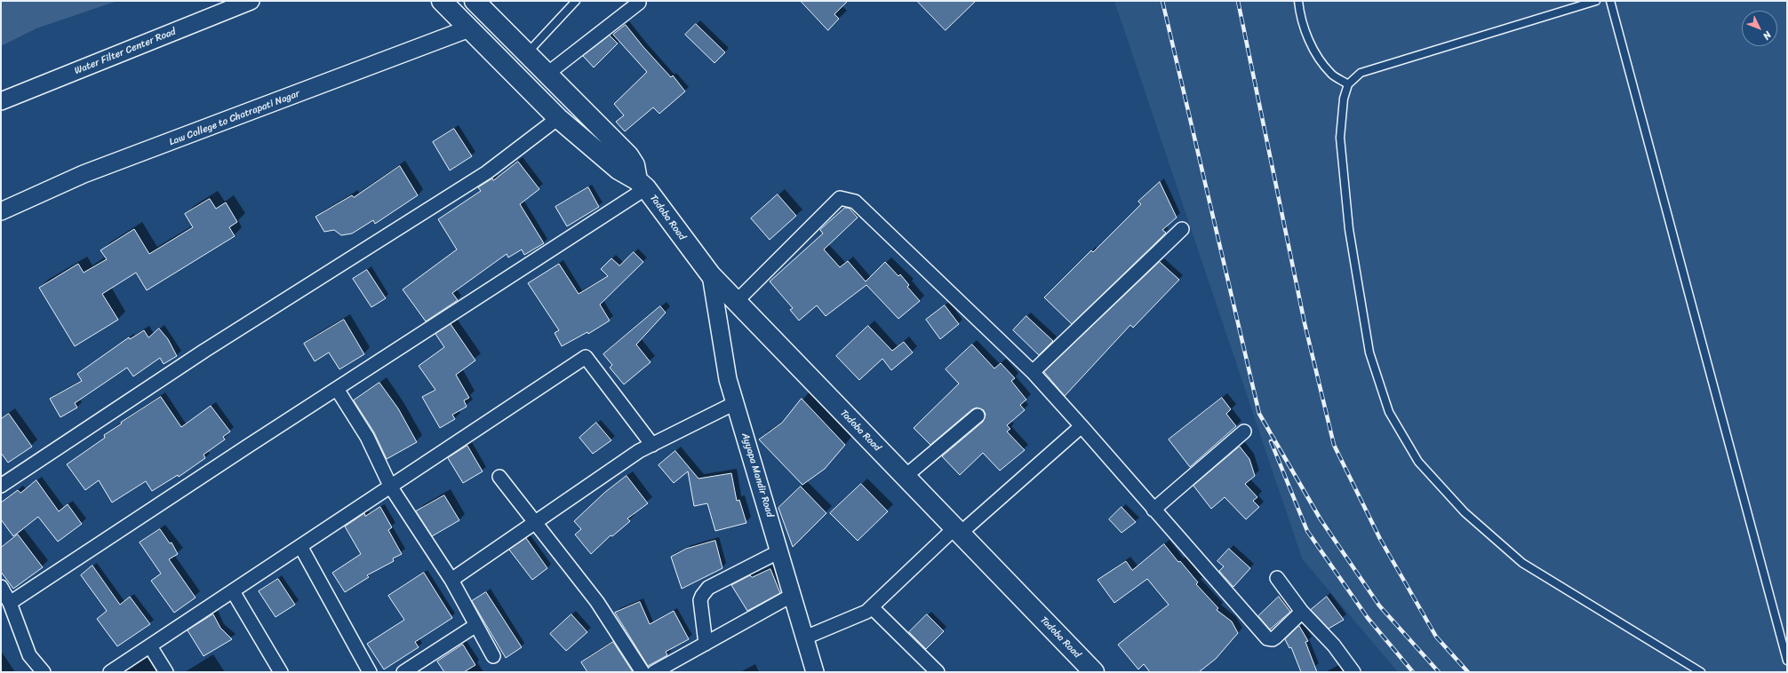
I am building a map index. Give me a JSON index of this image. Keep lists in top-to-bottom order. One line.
{"streets":{"main road":["Tadoba Road"],"street":["Water Filter Center Road","Law College to Chatrapati Nagar","Ayyapa Mandir Road"]},"crossings":[["Law College to Chatrapati Nagar","Tadoba Road"],["Tadoba Road","Ayyapa Mandir Road"]],"north":"bottom right"}
